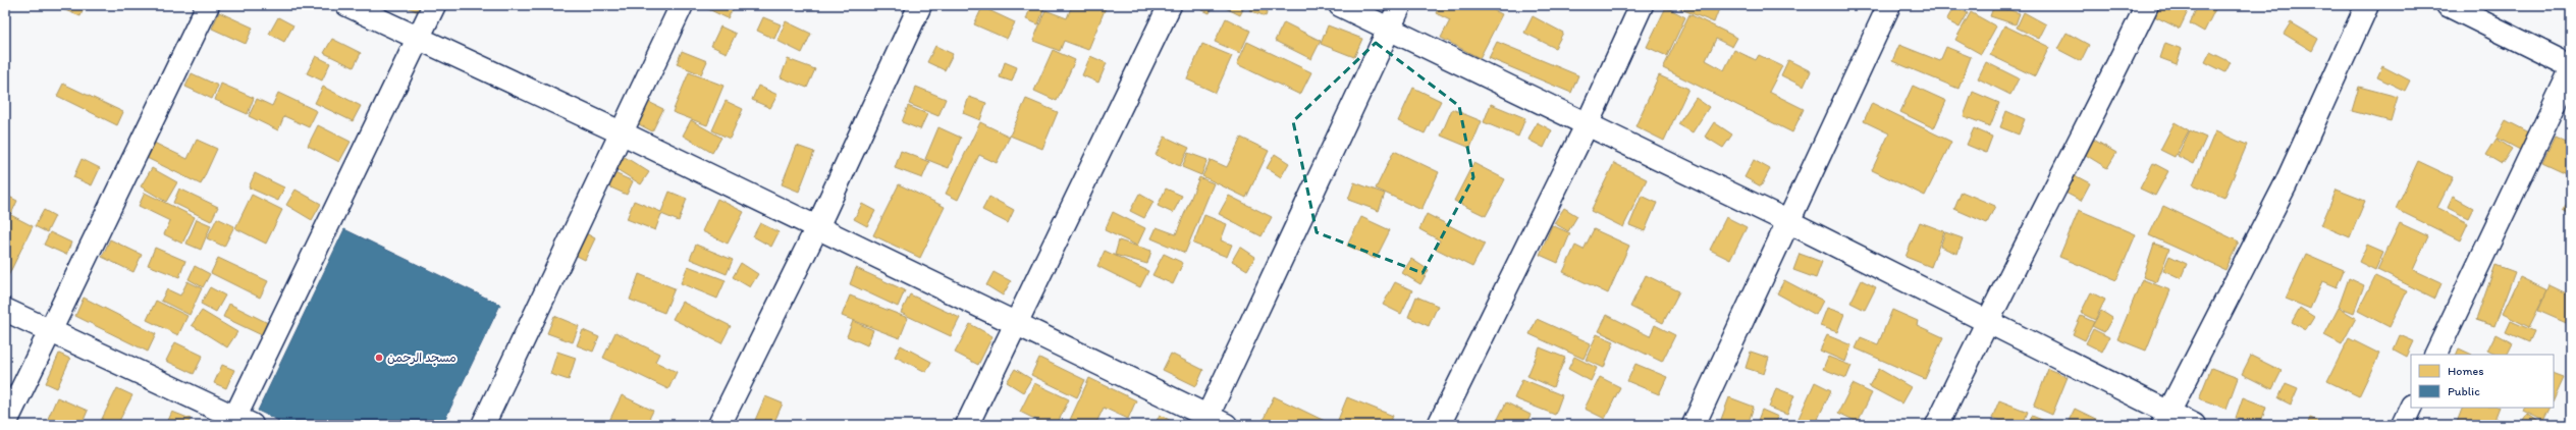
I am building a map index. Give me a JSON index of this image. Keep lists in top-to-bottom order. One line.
{"places":["مسجد الرحمن"],"legend":["Homes","Public"]}
